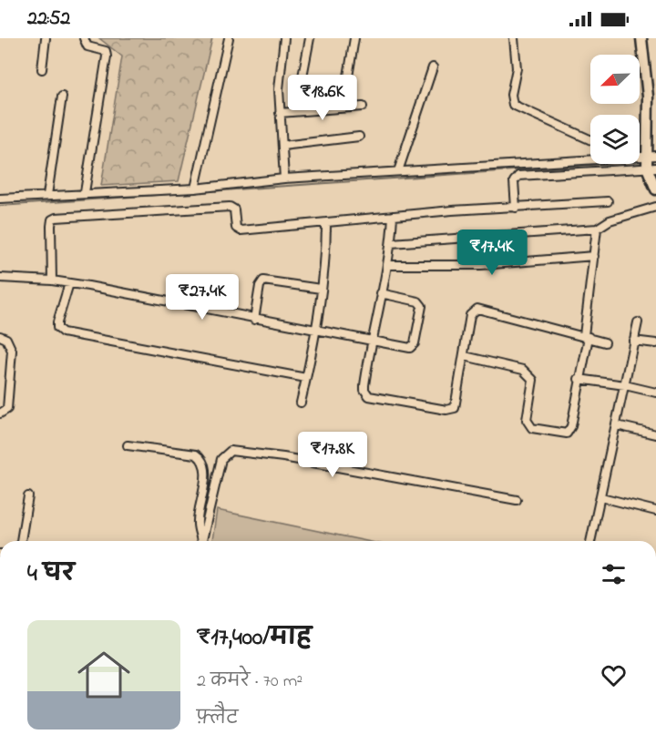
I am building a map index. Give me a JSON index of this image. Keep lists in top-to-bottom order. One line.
{"north":"bottom left","page":{"status":"22:52","price":["₹18.6K","₹17.4K","₹27.4K","₹17.8K"],"heading":"4 घर","list":[{"name":"₹17,400/माह","note":"2 कमरे · 70 m² · फ़्लैट"}]}}
